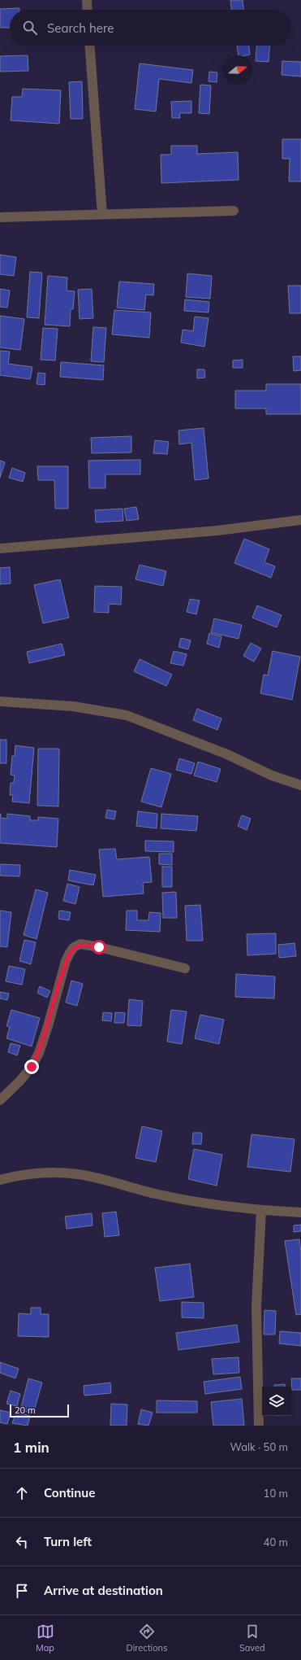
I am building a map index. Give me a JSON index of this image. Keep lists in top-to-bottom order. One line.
{"scale_bar":"20 m","north":"right","page":{"search":"Search here","scale":"20 m","heading":["1 min","Walk · 50 m"],"list":[["Continue","10 m"],["Turn left","40 m"],"Arrive at destination"],"nav":["Map","Directions","Saved"]}}
